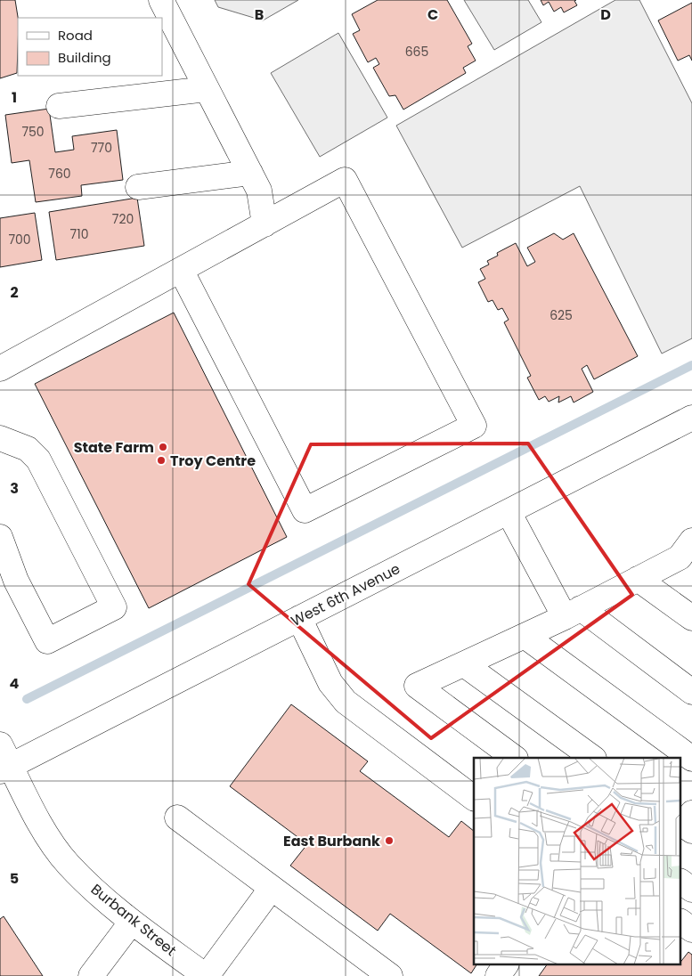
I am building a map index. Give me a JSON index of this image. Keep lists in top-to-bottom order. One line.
{"streets":{"street":["West 6th Avenue","Burbank Street"]},"crossings":[["West 6th Avenue","Burbank Street"]],"places":["State Farm","Troy Centre","East Burbank"],"house_numbers":["665","750","770","760","720","710","700","625"],"legend":["Road","Building"],"grid":{"columns":["B","C","D"],"rows":["1","2","3","4","5"]}}
